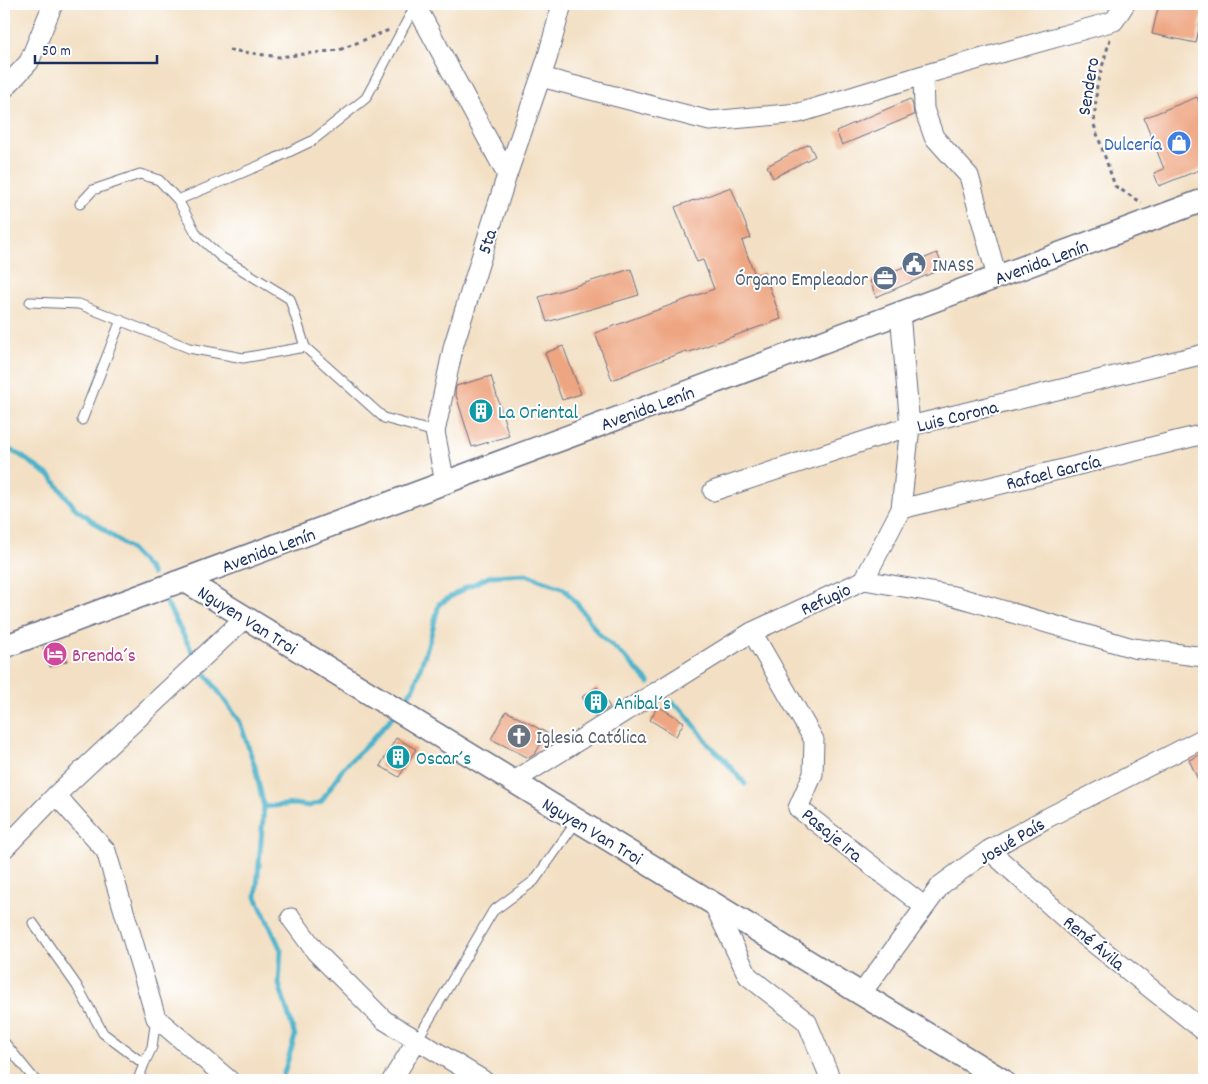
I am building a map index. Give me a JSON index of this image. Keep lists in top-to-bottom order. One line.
{"streets":{"street":["5ta","Avenida Lenín","Luis Corona","Rafael García","Refugio","Nguyen Van Troi","Pasaje 1ra","Josué País","René Ávila"],"path":["Sendero"]},"crossings":[["Sendero","Avenida Lenín"],["5ta","Avenida Lenín"],["Avenida Lenín","Nguyen Van Troi"],["Refugio","Nguyen Van Troi"],["Refugio","Pasaje 1ra"],["Nguyen Van Troi","Josué País"],["Pasaje 1ra","Josué País"],["Josué País","René Ávila"]],"places":{"shop":["Dulcería"],"public building":["INASS"],"office":["Órgano Empleador"],"building":["La Oriental","Anibal´s","Oscar´s"],"hotel":["Brenda´s"],"church":["Iglesia Católica"]},"scale_bar":"50 m"}
